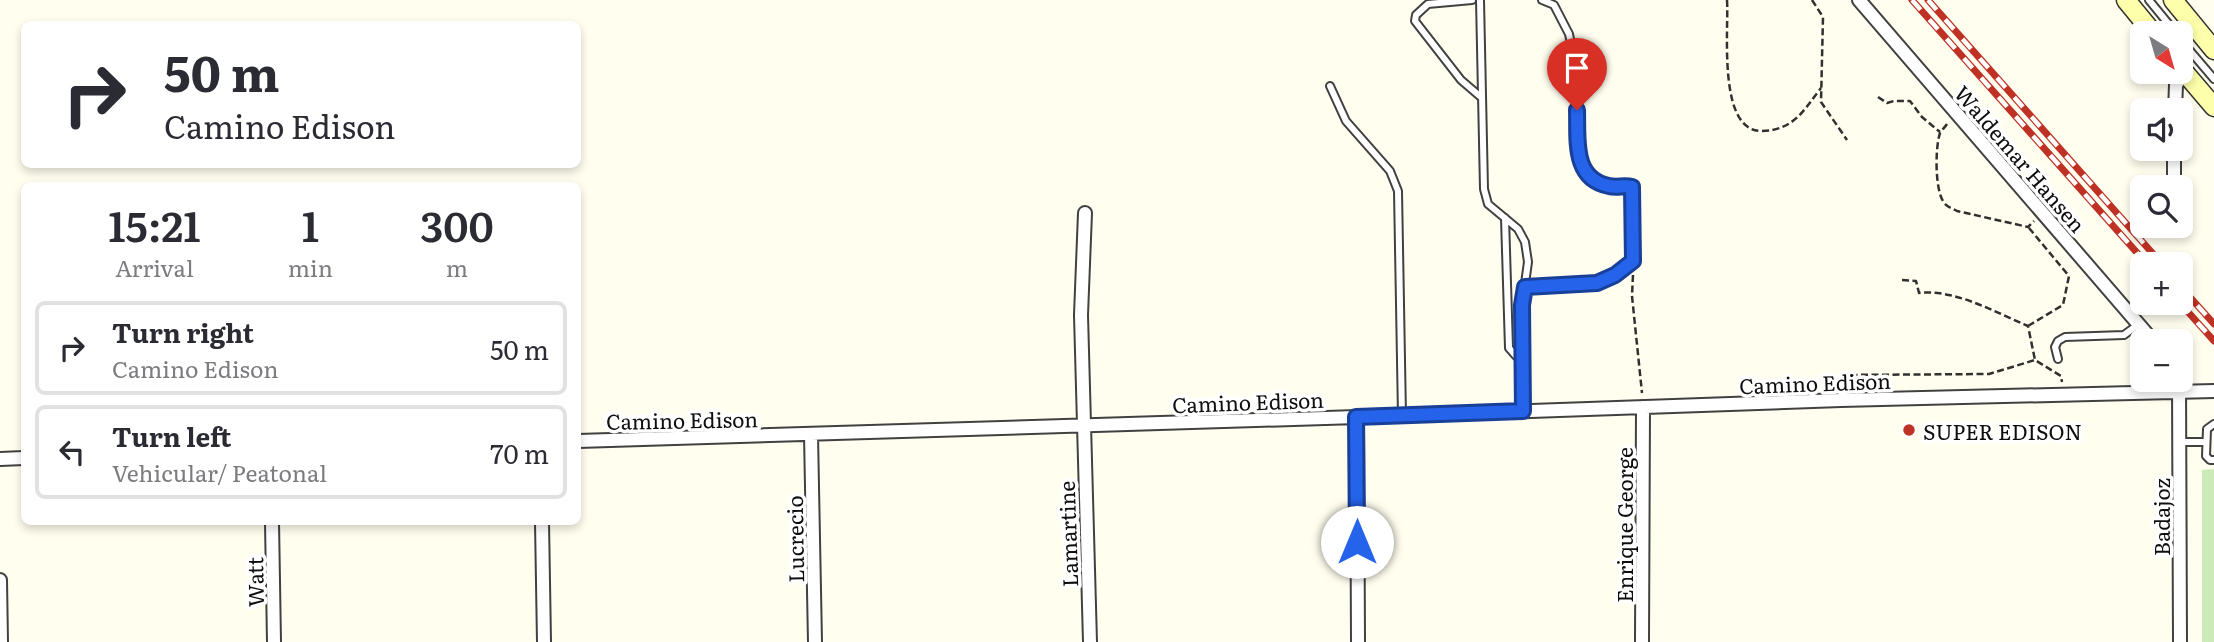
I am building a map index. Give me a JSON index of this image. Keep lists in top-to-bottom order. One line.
{"streets":{"street":["Waldemar Hansen","Camino Edison","Badajoz","Enrique George","Lamartine","Lucrecio","Watt"]},"crossings":[["Camino Edison","Enrique George"],["Camino Edison","Lamartine"],["Camino Edison","Lucrecio"]],"places":["SUPER EDISON"],"north":"bottom right","page":{"map_buttons":["+","−"],"turn":["50 m","Camino Edison"],"eta":["15:21","Arrival","1","min","300","m"],"list":[{"name":"Turn right","note":"Camino Edison","value":"50 m"},{"name":"Turn left","note":"Vehicular/ Peatonal","value":"70 m"}]}}
